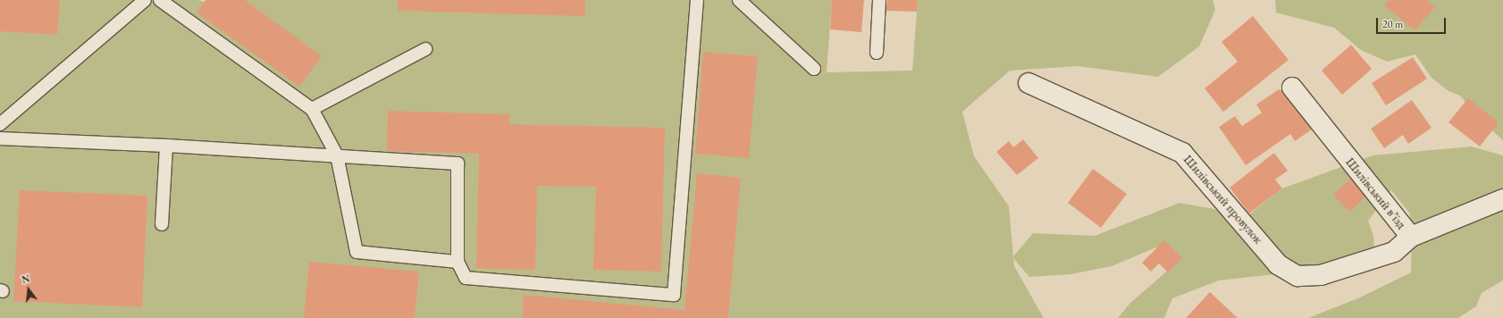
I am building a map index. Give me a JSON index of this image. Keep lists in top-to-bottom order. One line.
{"streets":{"street":["Шилівський в’їзд","Шилівський провулок"]},"crossings":[["Шилівський в’їзд","Шилівський провулок"]],"scale_bar":"20 m","north":"top"}
